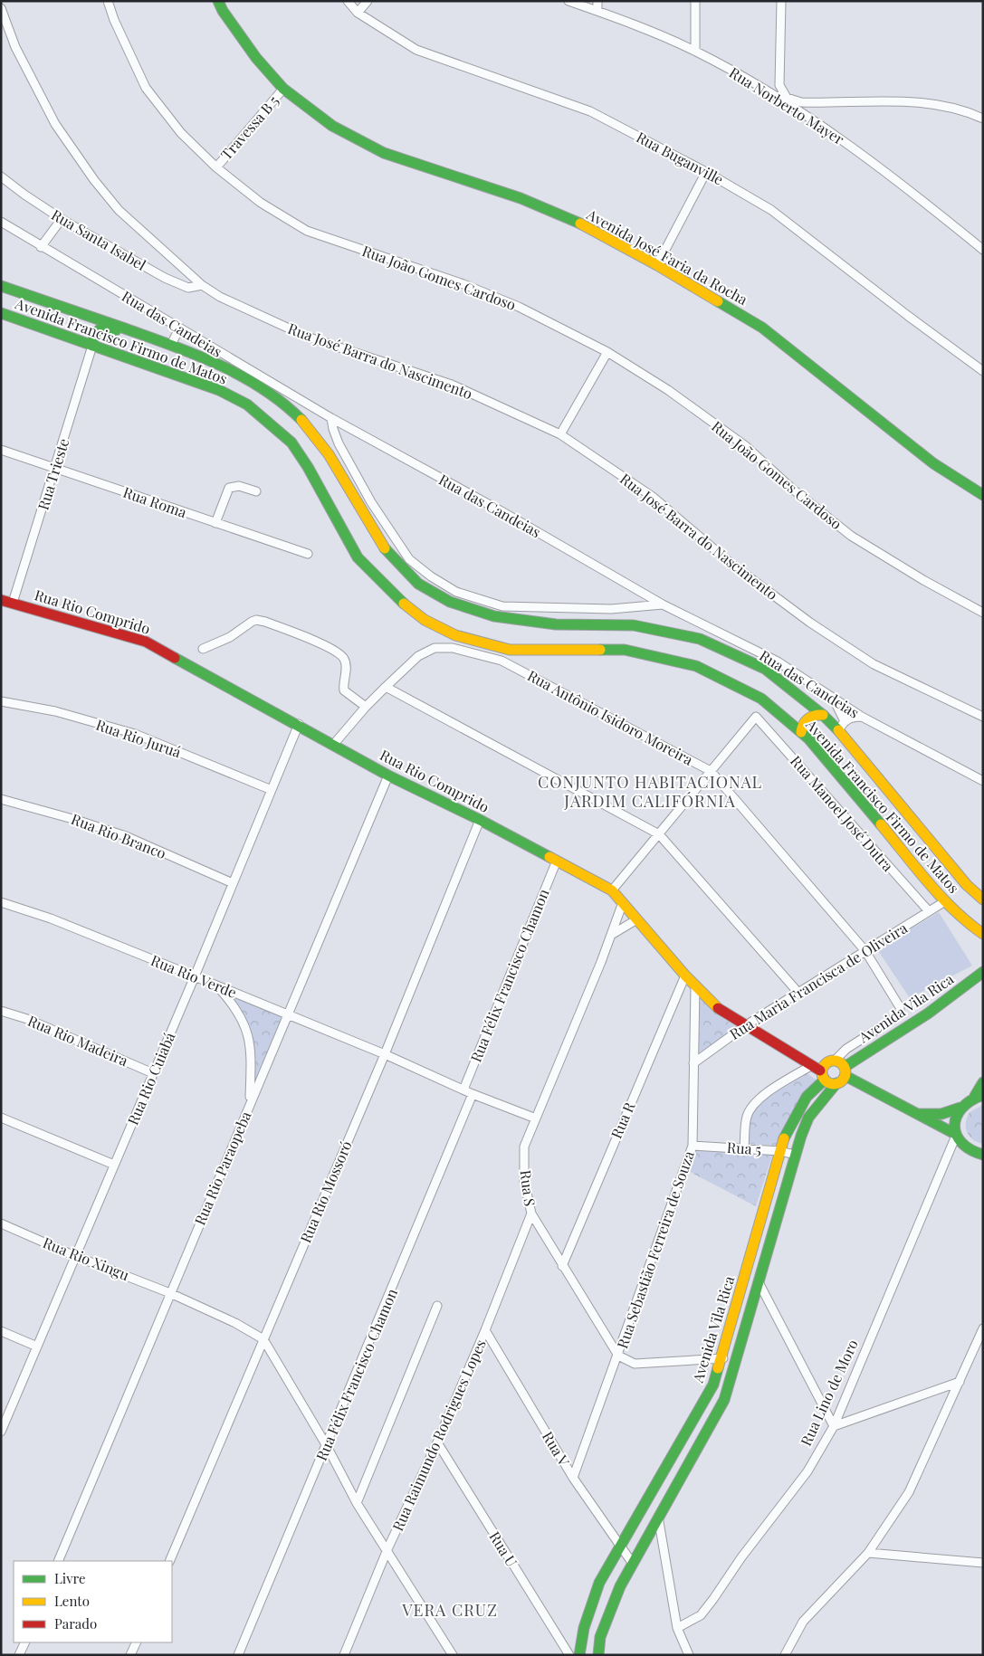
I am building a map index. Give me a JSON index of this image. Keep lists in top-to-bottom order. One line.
{"streets":{"street":["Rua Norberto Mayer","Travessa B 5","Rua Buganville","Rua Santa Isabel","Avenida José Faria da Rocha","Rua João Gomes Cardoso","Rua das Candeias","Avenida Francisco Firmo de Matos","Rua José Barra do Nascimento","Rua Trieste","Rua Roma","Rua Rio Comprido","Rua Antônio Isidoro Moreira","Rua Rio Juruá","Rua Manoel José Dutra","Rua Rio Branco","Rua Félix Francisco Chamon","Rua Rio Verde","Rua Maria Francisca de Oliveira","Avenida Vila Rica","Rua Rio Madeira","Rua Rio Cuiabá","Rua R","Rua 5","Rua Rio Paraopeba","Rua S","Rua Rio Mossoró","Rua Sebastião Ferreira de Souza","Rua Rio Xingu","Rua Lino de Moro","Rua Raimundo Rodrigues Lopes","Rua V","Rua U"]},"crossings":[["Travessa B 5","Avenida José Faria da Rocha"],["Travessa B 5","Rua João Gomes Cardoso"],["Rua Santa Isabel","Rua José Barra do Nascimento"],["Avenida Francisco Firmo de Matos","Rua Trieste"],["Avenida Francisco Firmo de Matos","Rua Maria Francisca de Oliveira"],["Rua Trieste","Rua Roma"],["Rua Trieste","Rua Rio Comprido"],["Rua Rio Comprido","Rua Antônio Isidoro Moreira"],["Rua Rio Comprido","Rua Félix Francisco Chamon"],["Rua Rio Comprido","Rua Maria Francisca de Oliveira"],["Rua Rio Comprido","Avenida Vila Rica"],["Rua Rio Comprido","Rua Rio Cuiabá"],["Rua Rio Comprido","Rua R"],["Rua Rio Comprido","Rua Rio Paraopeba"],["Rua Rio Comprido","Rua S"],["Rua Rio Comprido","Rua Rio Mossoró"],["Rua Rio Comprido","Rua Sebastião Ferreira de Souza"],["Rua Antônio Isidoro Moreira","Rua Manoel José Dutra"],["Rua Antônio Isidoro Moreira","Rua Maria Francisca de Oliveira"],["Rua Antônio Isidoro Moreira","Avenida Vila Rica"],["Rua Rio Juruá","Rua Rio Cuiabá"],["Rua Manoel José Dutra","Rua Maria Francisca de Oliveira"],["Rua Rio Branco","Rua Rio Cuiabá"],["Rua Félix Francisco Chamon","Rua Rio Verde"],["Rua Rio Verde","Rua Rio Cuiabá"],["Rua Rio Verde","Rua Rio Paraopeba"],["Rua Rio Verde","Rua S"],["Rua Rio Verde","Rua Rio Mossoró"],["Rua Maria Francisca de Oliveira","Rua Sebastião Ferreira de Souza"],["Avenida Vila Rica","Rua 5"],["Avenida Vila Rica","Rua V"],["Rua Rio Madeira","Rua Rio Cuiabá"],["Rua Rio Cuiabá","Rua Rio Xingu"],["Rua R","Rua S"],["Rua 5","Rua Sebastião Ferreira de Souza"],["Rua Rio Paraopeba","Rua Rio Xingu"],["Rua S","Rua Sebastião Ferreira de Souza"],["Rua S","Rua Raimundo Rodrigues Lopes"],["Rua Rio Mossoró","Rua Rio Xingu"],["Rua Sebastião Ferreira de Souza","Rua V"],["Rua Raimundo Rodrigues Lopes","Rua V"],["Rua Raimundo Rodrigues Lopes","Rua U"]],"districts":["CONJUNTO HABITACIONAL JARDIM CALIFÓRNIA","VERA CRUZ"],"legend":["Livre","Lento","Parado"]}
